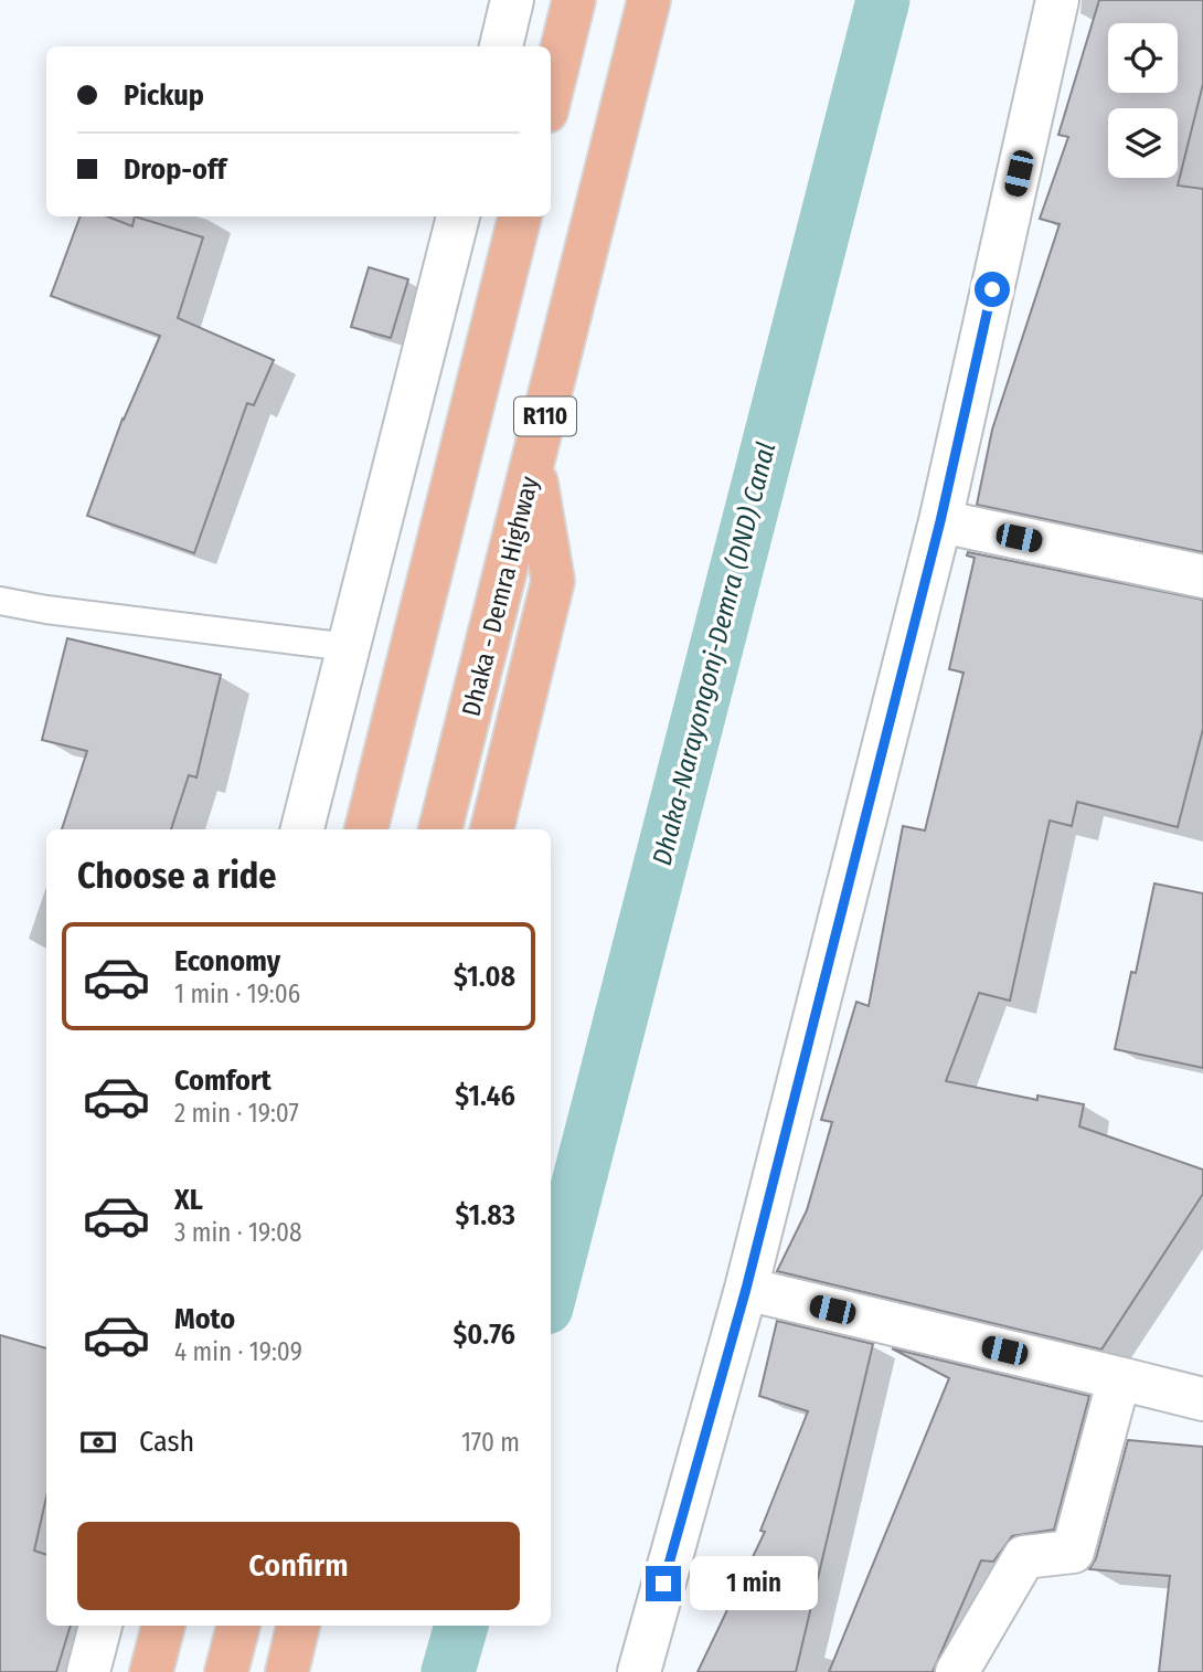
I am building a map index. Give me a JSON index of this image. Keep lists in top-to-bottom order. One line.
{"streets":{"main road":["R110","Dhaka - Demra Highway"]},"water":["Dhaka-Narayongonj-Demra (DND) Canal"],"page":{"banner":["Pickup","Drop-off"],"heading":"Choose a ride","list":[{"name":"Economy","note":"1 min · 19:06","value":"$1.08"},{"name":"Comfort","note":"2 min · 19:07","value":"$1.46"},{"name":"XL","note":"3 min · 19:08","value":"$1.83"},{"name":"Moto","note":"4 min · 19:09","value":"$0.76"}],"pay":["Cash","170 m"],"buttons":"Confirm","bubble":"1 min"}}
